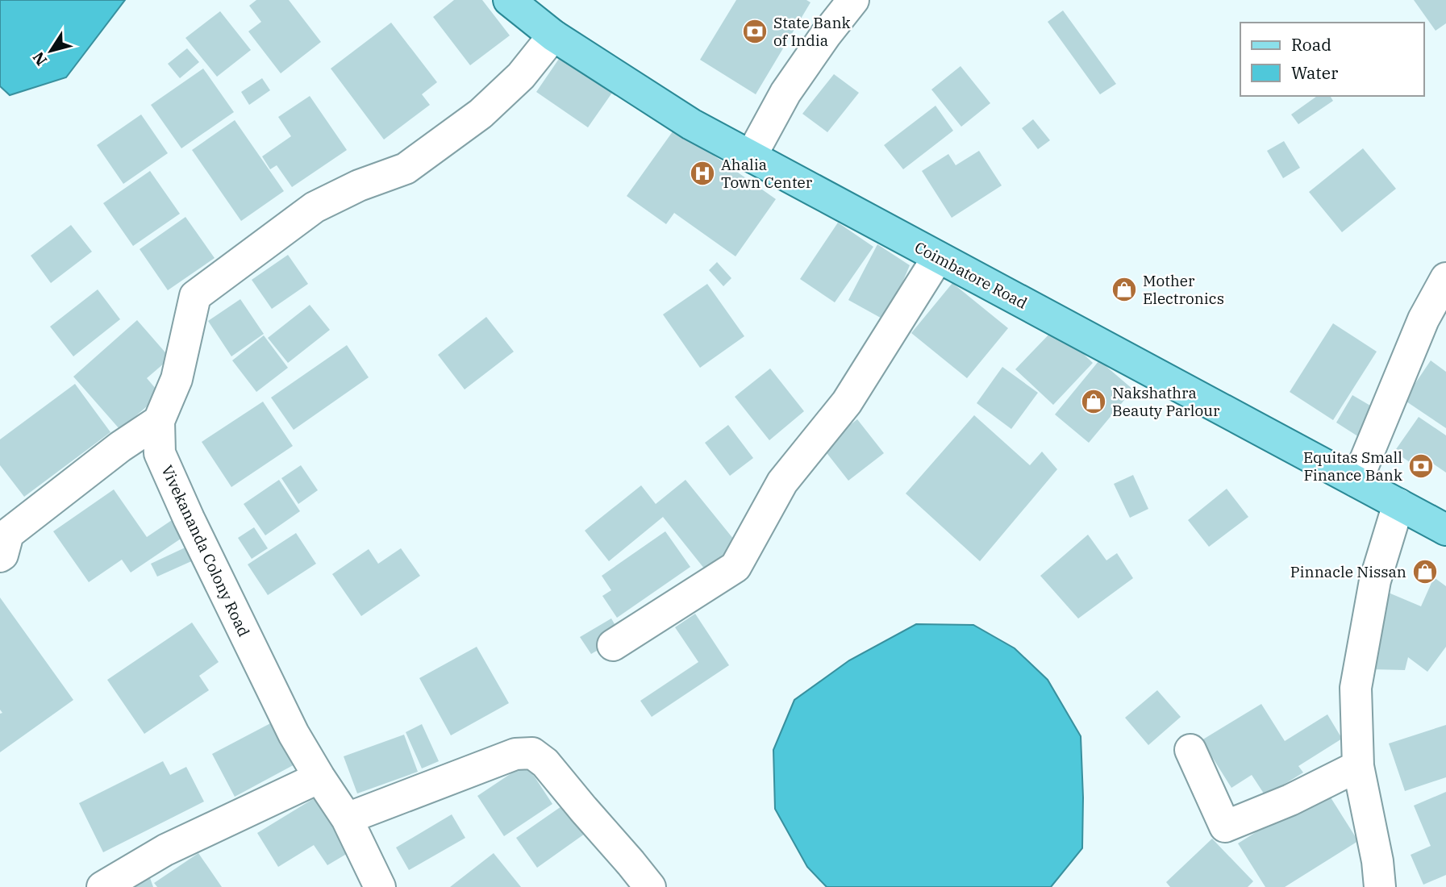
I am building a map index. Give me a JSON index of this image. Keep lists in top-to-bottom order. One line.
{"streets":{"main road":["Coimbatore Road"],"street":["Vivekananda Colony Road"]},"crossings":[["Coimbatore Road","Vivekananda Colony Road"]],"places":{"bank":["State Bank of India","Equitas Small Finance Bank"],"hospital":["Ahalia Town Center"],"shop":["Mother Electronics","Nakshathra Beauty Parlour","Pinnacle Nissan"]},"legend":["Road","Water"],"north":"bottom left"}
